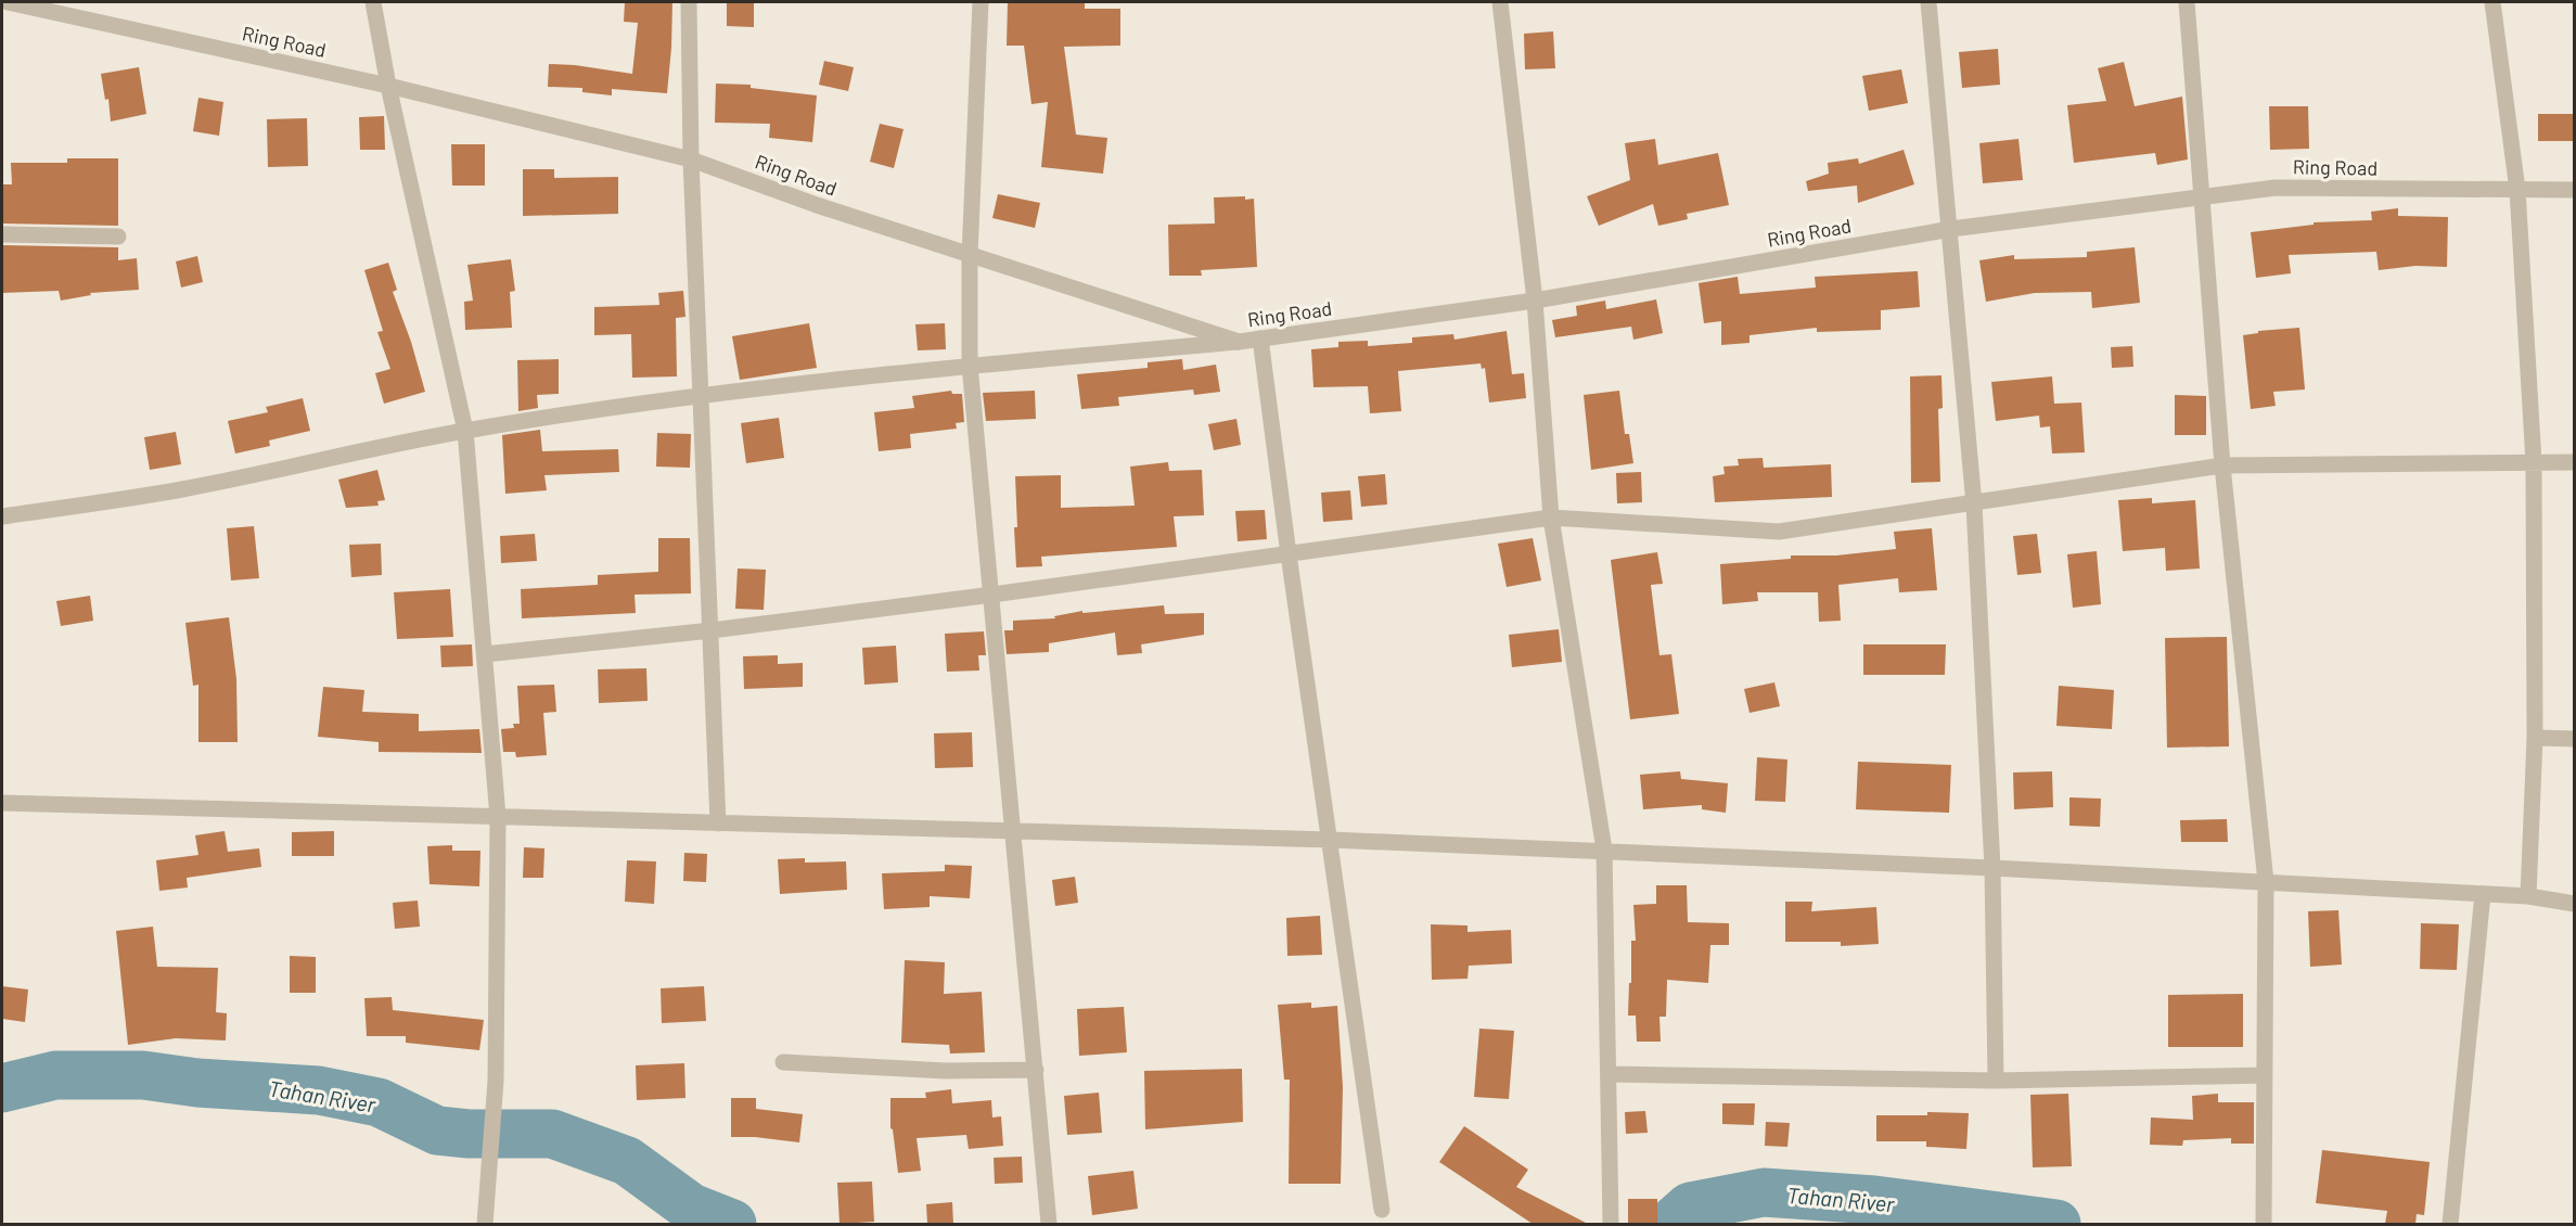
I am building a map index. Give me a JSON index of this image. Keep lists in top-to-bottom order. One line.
{"streets":{"street":["Ring Road"]},"water":["Tahan River"]}
